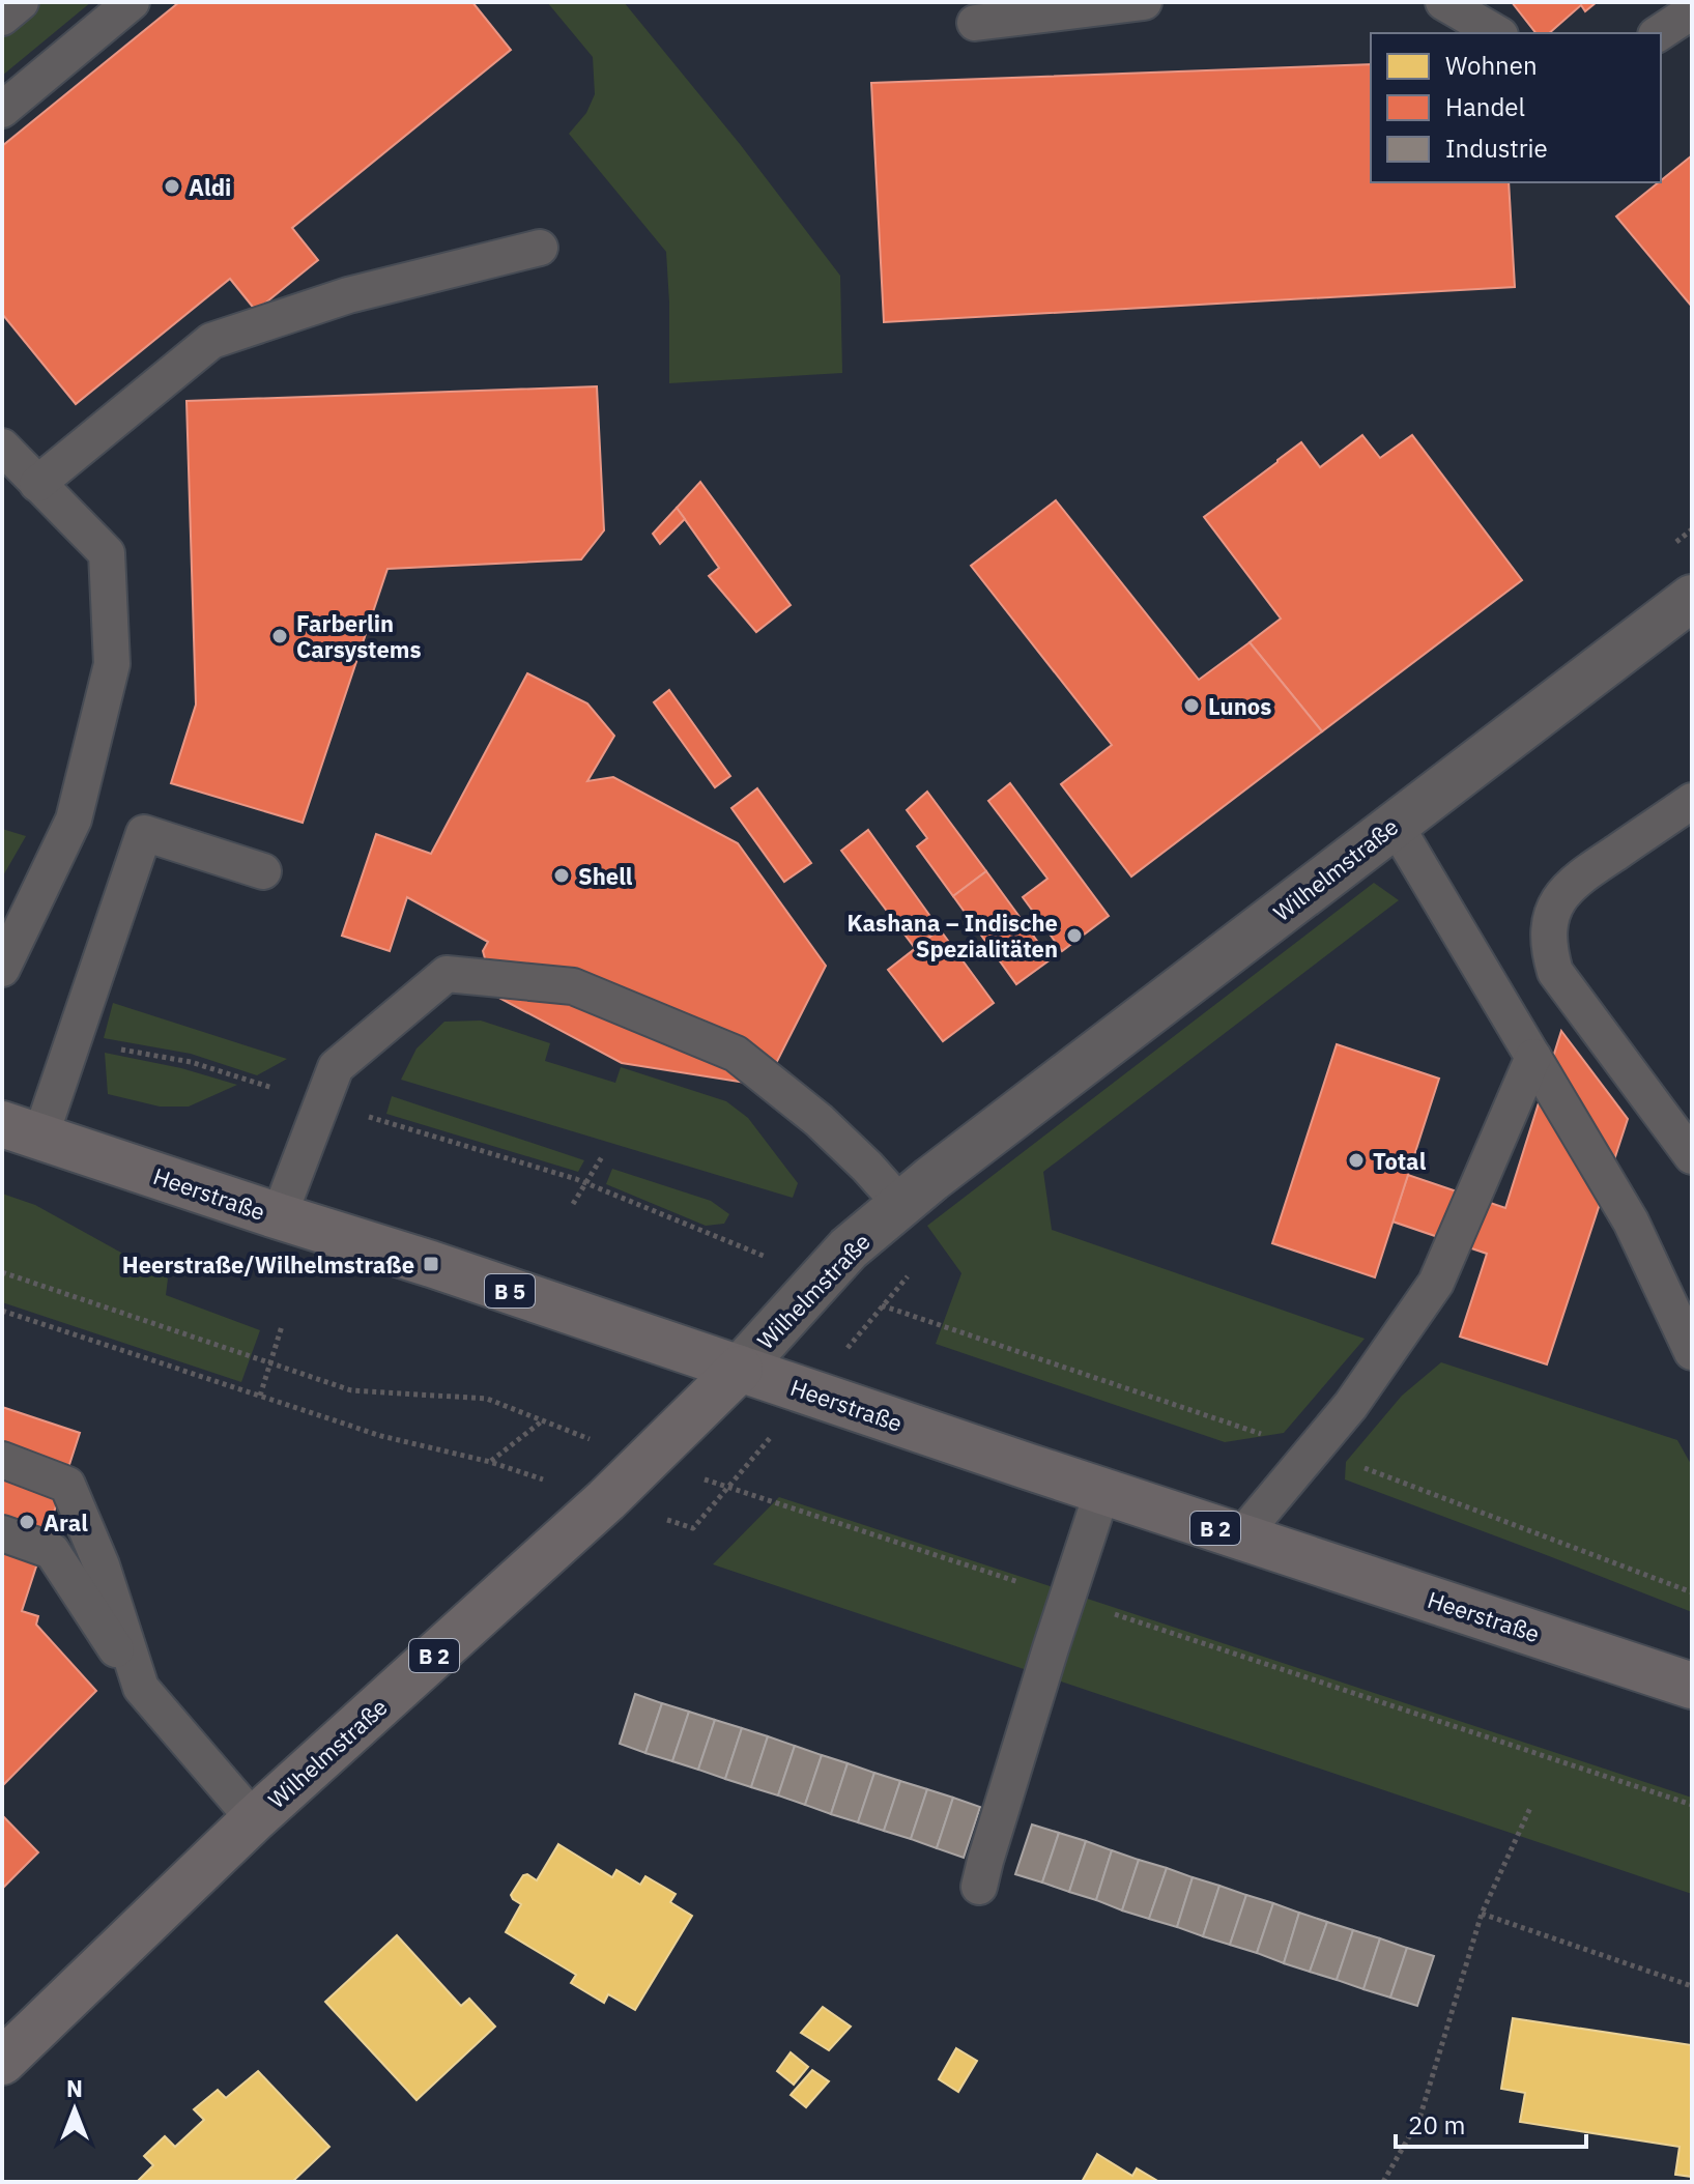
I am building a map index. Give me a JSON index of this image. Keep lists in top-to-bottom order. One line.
{"streets":{"main road":["Wilhelmstraße","Heerstraße","B 5","B 2"]},"crossings":[["Wilhelmstraße","Heerstraße"]],"places":{"other":["Aldi","Farberlin Carsystems","Lunos","Shell","Kashana – Indische Spezialitäten","Total","Aral"],"transit":["Heerstraße/Wilhelmstraße"]},"legend":["Wohnen","Handel","Industrie"],"scale_bar":"20 m","north":"top"}
